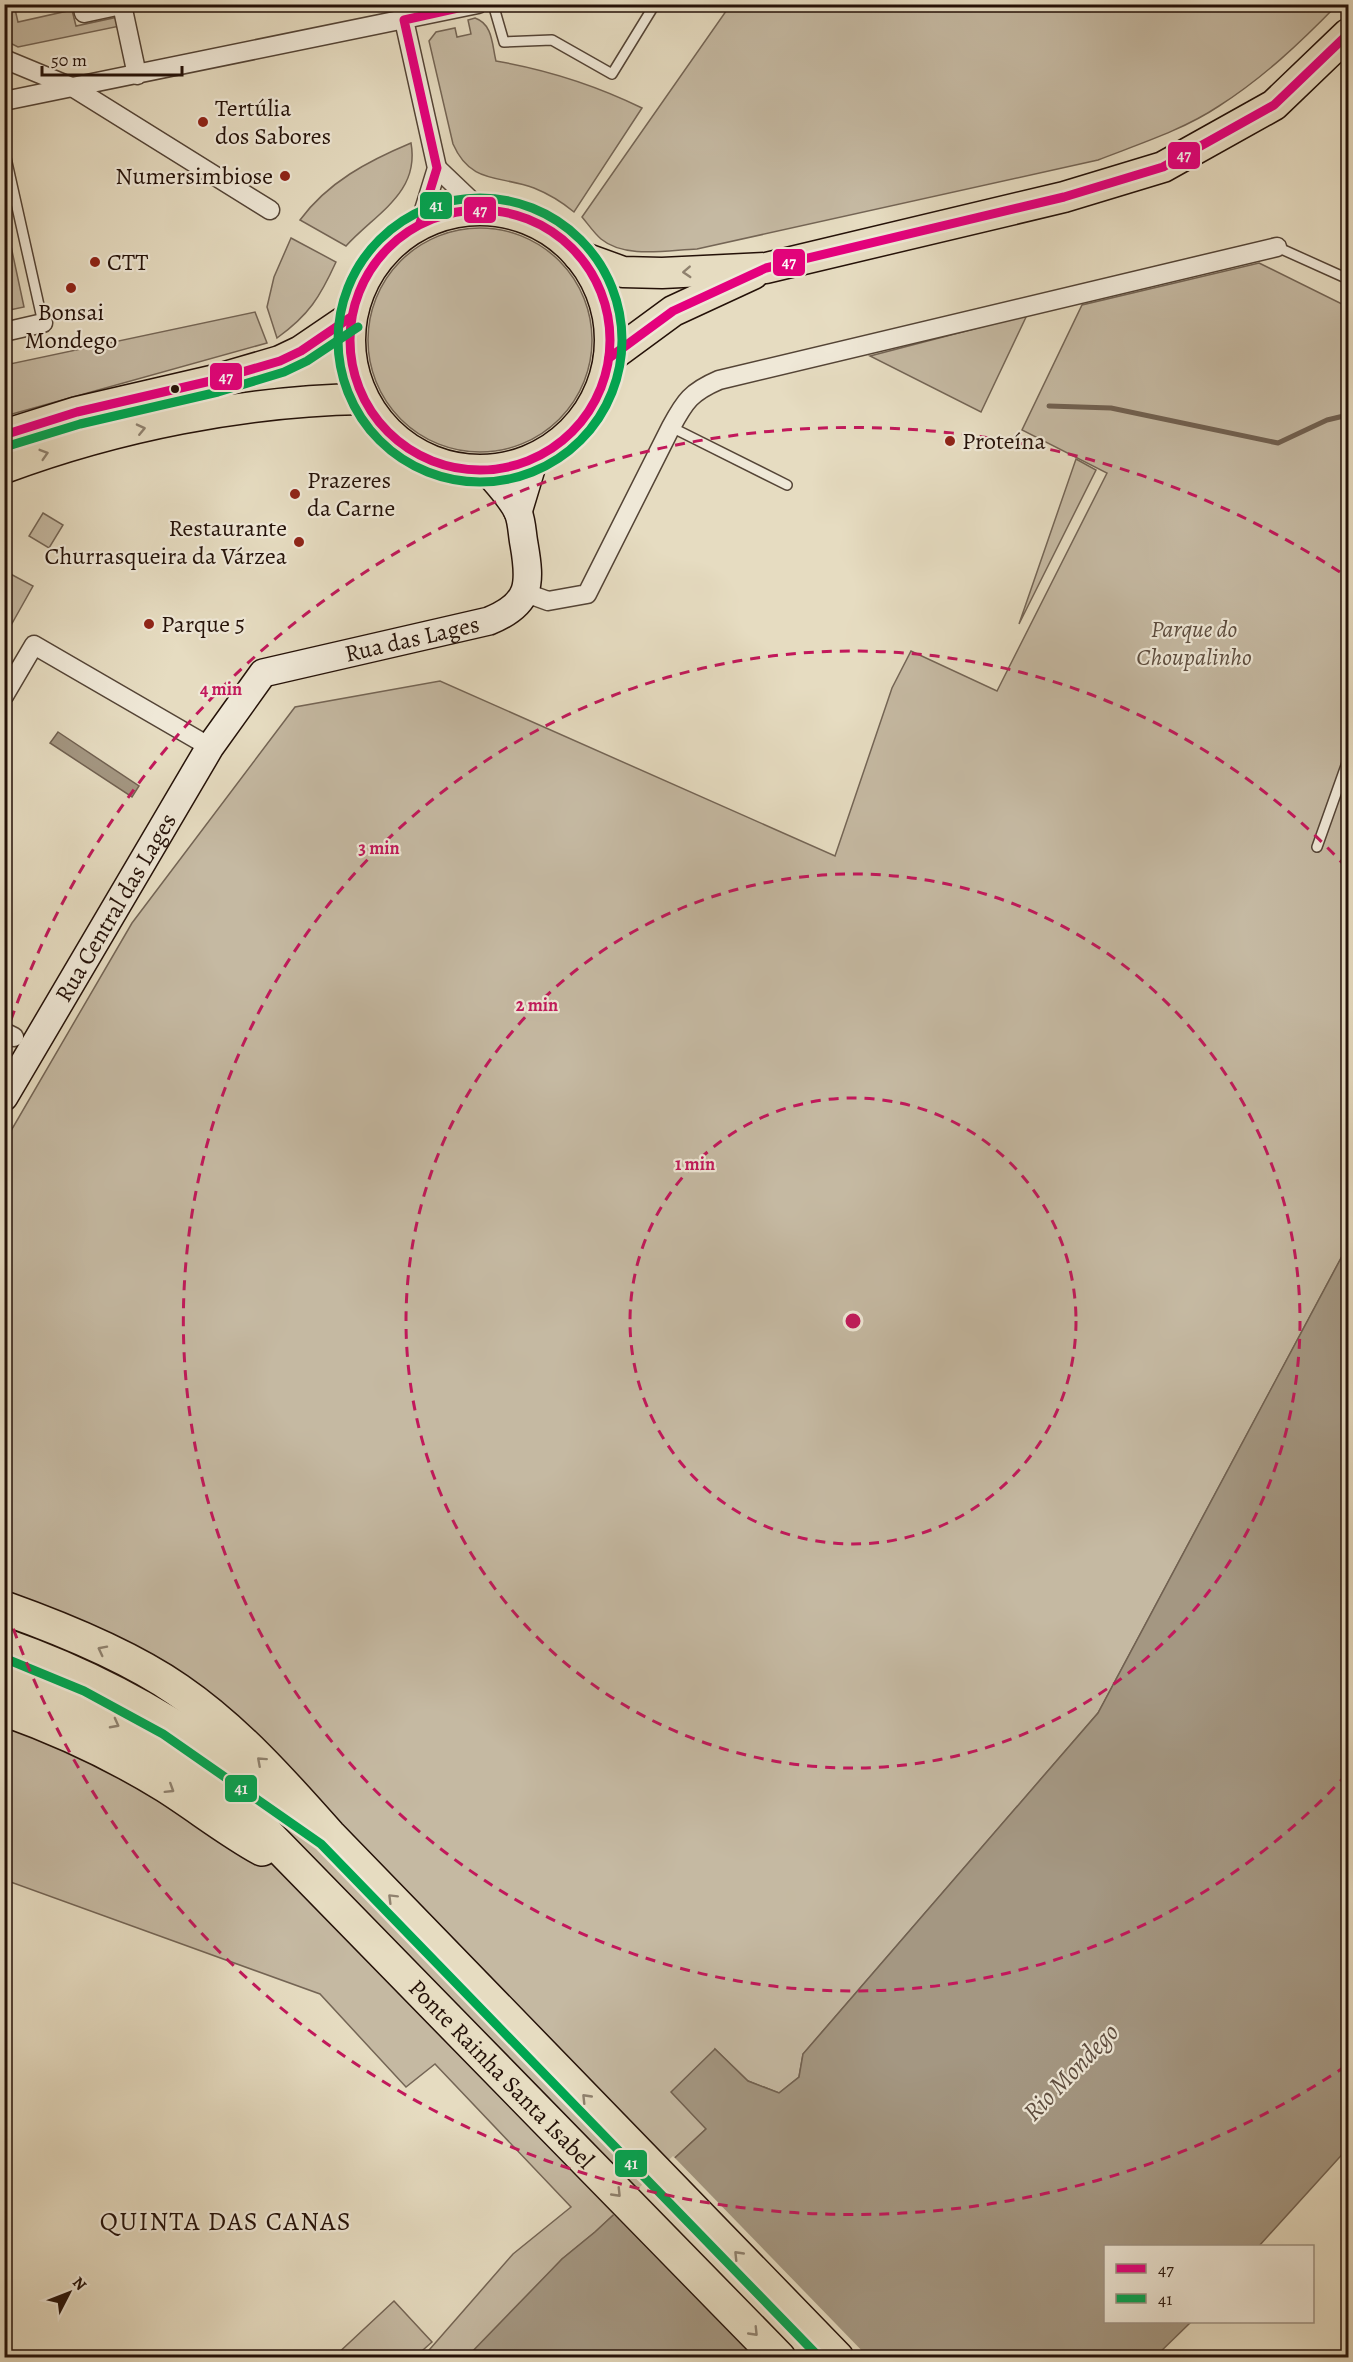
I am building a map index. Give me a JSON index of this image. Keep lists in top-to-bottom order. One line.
{"streets":{"highway":["Ponte Rainha Santa Isabel"],"main road":["Rua das Lages","Rua Central das Lages"]},"crossings":[["Rua das Lages","Rua Central das Lages"]],"districts":["QUINTA DAS CANAS"],"water":["Rio Mondego"],"parks":["Parque do Choupalinho"],"places":["Tertúlia dos Sabores","Numersimbiose","CTT","Bonsai Mondego","Proteína","Prazeres da Carne","Restaurante Churrasqueira da Várzea","Parque 5"],"lines":["transit line 47","transit line 41"],"legend":["47","41"],"scale_bar":"50 m","north":"top right","rings":["4 min","3 min","2 min","1 min"]}
